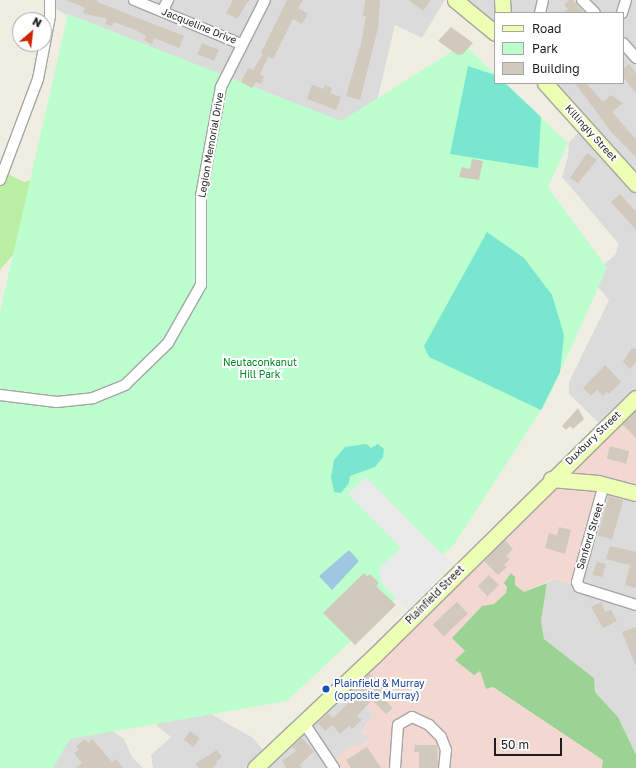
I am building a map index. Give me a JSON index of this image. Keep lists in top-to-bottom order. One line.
{"streets":{"main road":["Killingly Street","Duxbury Street","Plainfield Street"],"street":["Jacqueline Drive","Legion Memorial Drive","Sanford Street"]},"crossings":[["Jacqueline Drive","Legion Memorial Drive"],["Duxbury Street","Plainfield Street"]],"parks":["Neutaconkanut Hill Park"],"places":["Plainfield & Murray (opposite Murray)"],"legend":["Road","Park","Building"],"scale_bar":"50 m","north":"top right"}
